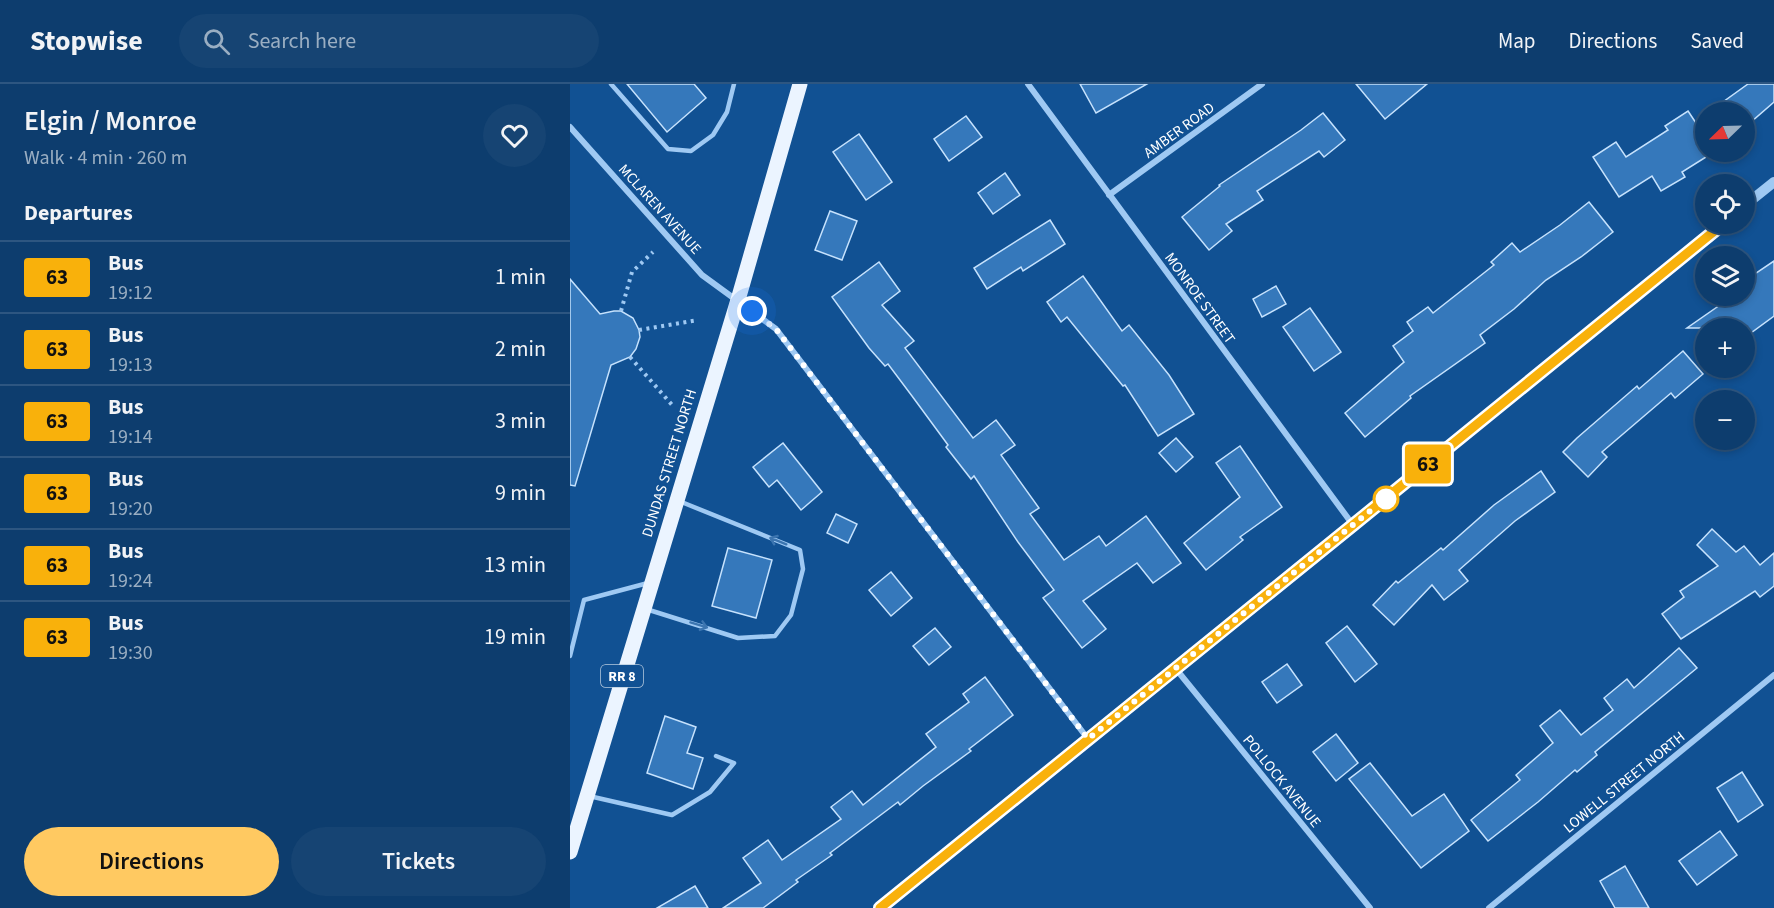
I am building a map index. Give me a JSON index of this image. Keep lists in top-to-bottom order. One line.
{"streets":{"main road":["DUNDAS STREET NORTH","RR 8"],"street":["AMBER ROAD","MCLAREN AVENUE","MONROE STREET","POLLOCK AVENUE","LOWELL STREET NORTH"]},"crossings":[["AMBER ROAD","MONROE STREET"],["MCLAREN AVENUE","DUNDAS STREET NORTH"]],"lines":["bus line 63"],"north":"bottom left","page":{"header":"Stopwise","search":"Search here","nav":["Map","Directions","Saved"],"heading":[["Elgin / Monroe","Walk · 4 min · 260 m"],"Departures"],"on_map":"63","map_buttons":["+","−"],"list":[{"mark":"63","name":"Bus","note":"19:12","value":"1 min"},{"mark":"63","name":"Bus","note":"19:13","value":"2 min"},{"mark":"63","name":"Bus","note":"19:14","value":"3 min"},{"mark":"63","name":"Bus","note":"19:20","value":"9 min"},{"mark":"63","name":"Bus","note":"19:24","value":"13 min"},{"mark":"63","name":"Bus","note":"19:30","value":"19 min"}],"buttons":["Directions","Tickets"]}}
